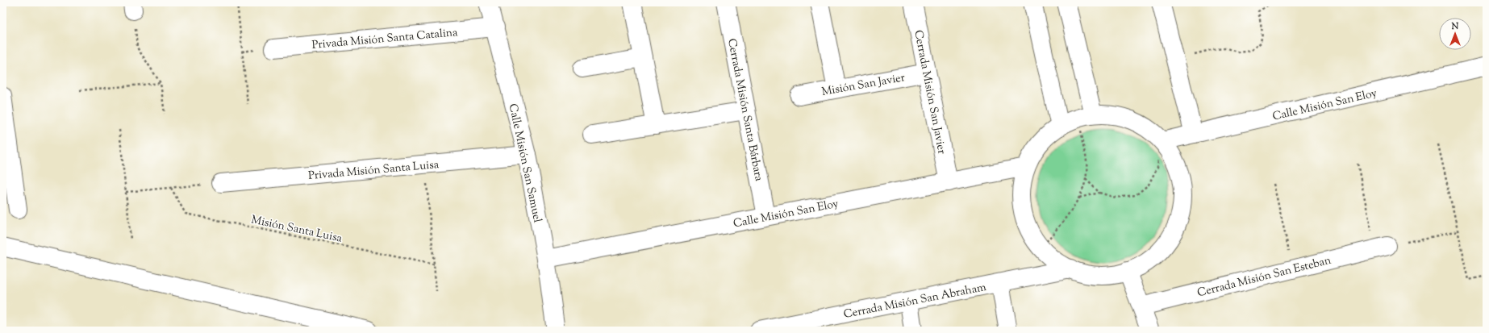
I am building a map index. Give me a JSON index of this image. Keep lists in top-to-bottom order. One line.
{"streets":{"street":["Privada Misión Santa Catalina","Misión San Javier","Cerrada Misión San Javier","Calle Misión San Eloy","Cerrada Misión Santa Bárbara","Calle Misión San Samuel","Privada Misión Santa Luisa","Cerrada Misión San Esteban","Cerrada Misión San Abraham"],"path":["Misión Santa Luisa"]},"crossings":[["Privada Misión Santa Catalina","Calle Misión San Samuel"],["Misión San Javier","Cerrada Misión San Javier"],["Cerrada Misión San Javier","Calle Misión San Eloy"],["Calle Misión San Eloy","Cerrada Misión Santa Bárbara"],["Calle Misión San Eloy","Calle Misión San Samuel"],["Calle Misión San Samuel","Privada Misión Santa Luisa"]],"north":"top"}
